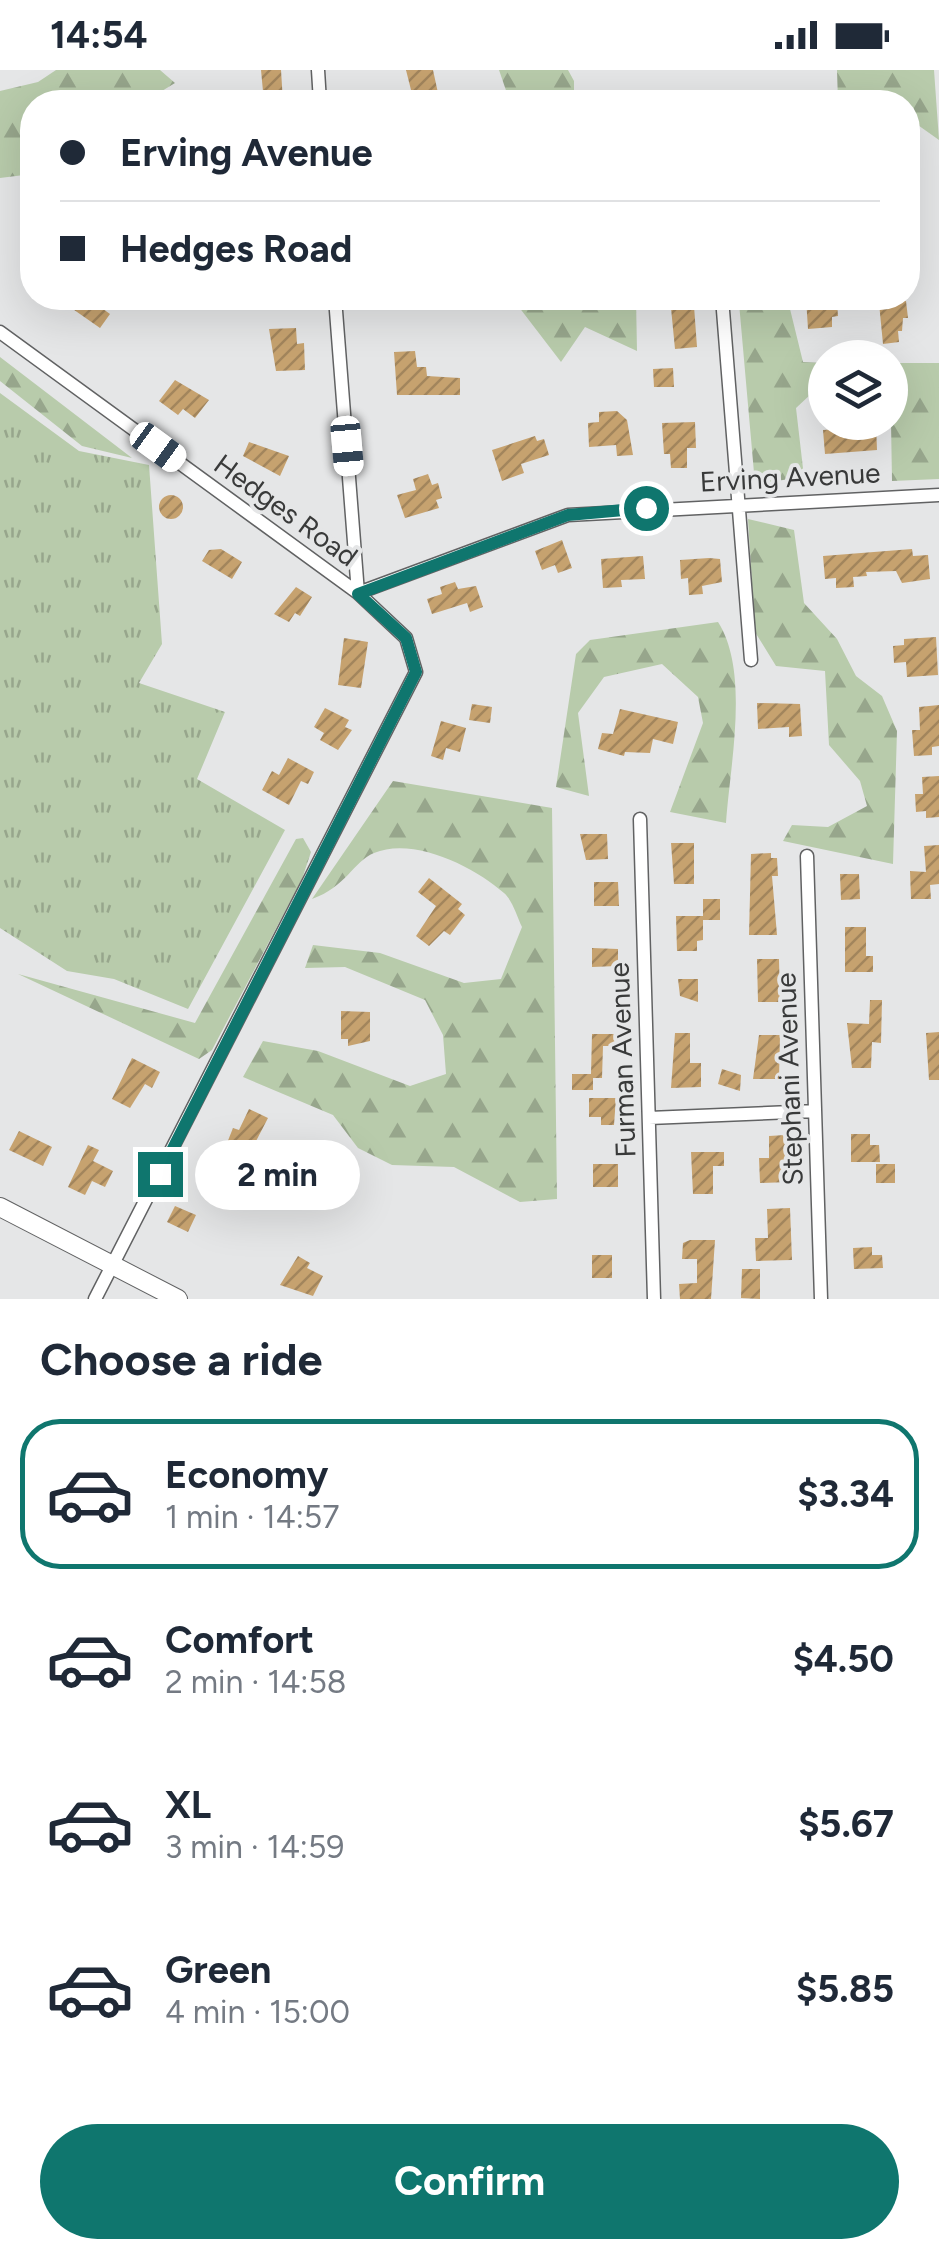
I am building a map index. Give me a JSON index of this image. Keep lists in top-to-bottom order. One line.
{"streets":{"street":["Erving Avenue","Hedges Road","Furman Avenue","Stephani Avenue"]},"crossings":[["Erving Avenue","Hedges Road"]],"page":{"status":"14:54","banner":["Erving Avenue","Hedges Road"],"bubble":"2 min","heading":"Choose a ride","list":[{"name":"Economy","note":"1 min · 14:57","value":"$3.34"},{"name":"Comfort","note":"2 min · 14:58","value":"$4.50"},{"name":"XL","note":"3 min · 14:59","value":"$5.67"},{"name":"Green","note":"4 min · 15:00","value":"$5.85"}],"buttons":"Confirm"}}
